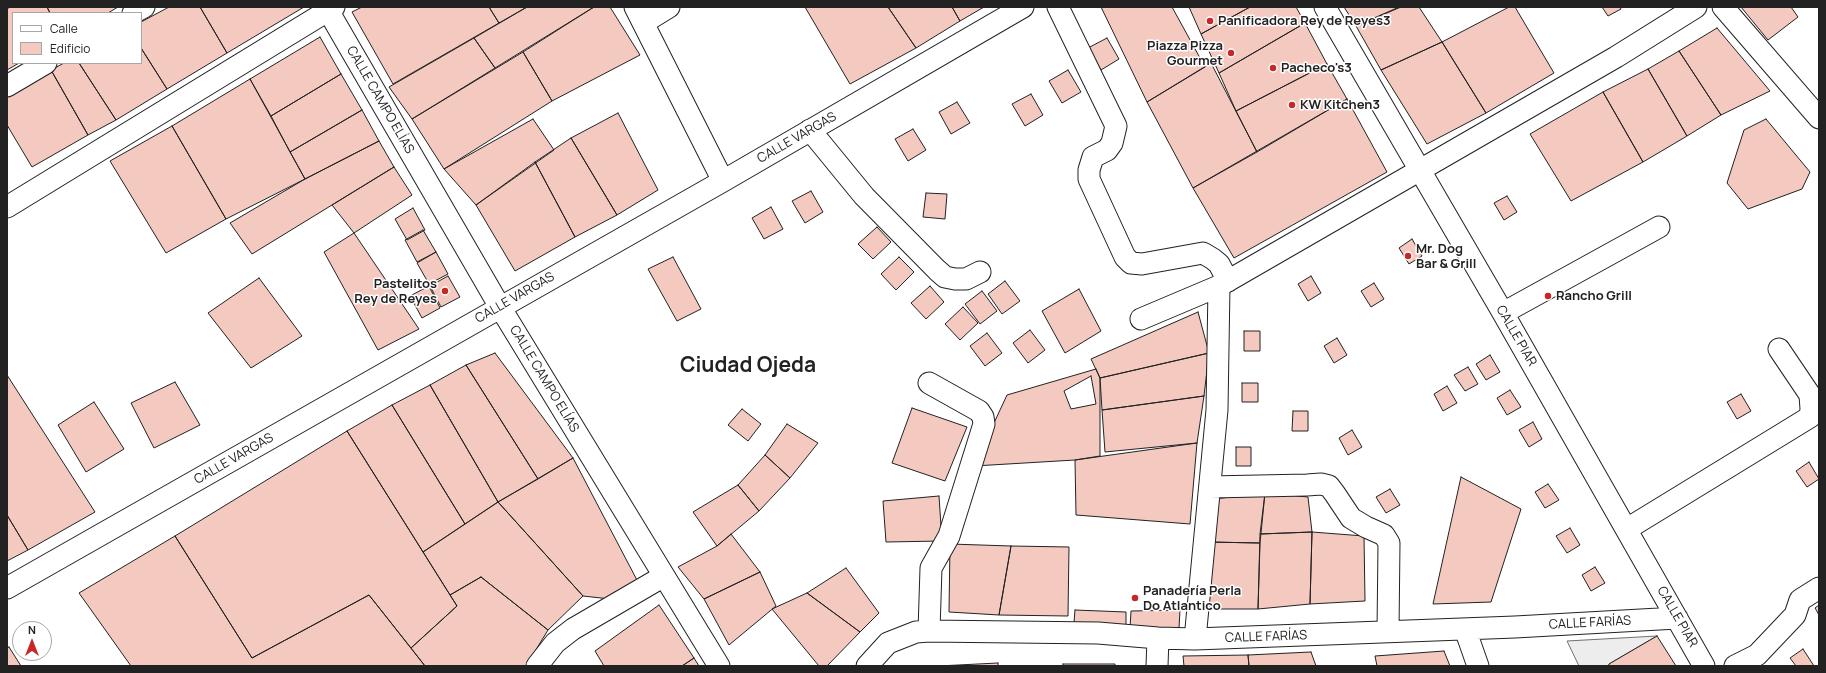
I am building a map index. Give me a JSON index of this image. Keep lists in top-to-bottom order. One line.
{"streets":{"street":["CALLE CAMPO ELÍAS","CALLE VARGAS","CALLE PIAR","CALLE FARÍAS"]},"crossings":[["CALLE CAMPO ELÍAS","CALLE VARGAS"],["CALLE PIAR","CALLE FARÍAS"]],"districts":["Ciudad Ojeda"],"places":["Panificadora Rey de Reyes3","Piazza Pizza Gourmet","Pacheco's3","KW Kitchen3","Mr. Dog Bar & Grill","Pastelitos Rey de Reyes","Rancho Grill","Panadería Perla Do Atlantico"],"legend":["Calle","Edificio"],"north":"top"}
